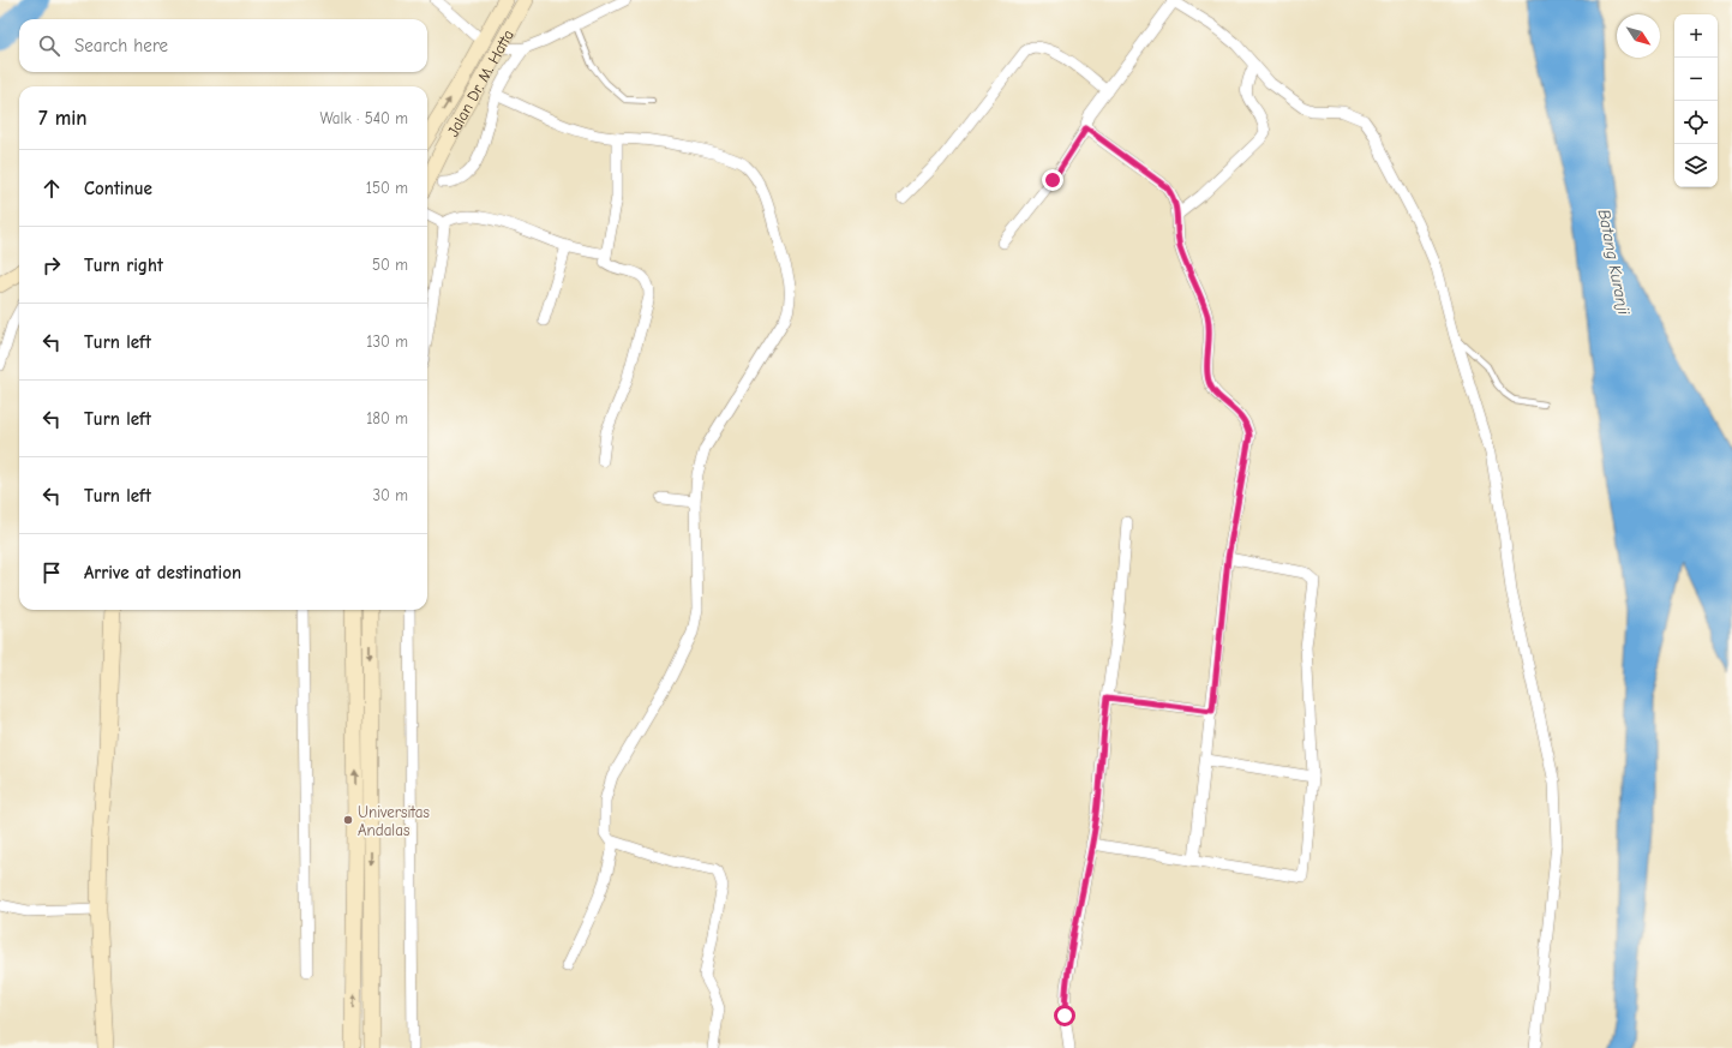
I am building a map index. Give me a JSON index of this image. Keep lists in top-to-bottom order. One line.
{"streets":{"street":["Jalan Dr. M. Hatta"]},"water":["Batang Kuranji"],"places":["Universitas Andalas"],"north":"bottom right","page":{"map_buttons":["+","−"],"search":"Search here","heading":["7 min","Walk · 540 m"],"list":[["Continue","150 m"],["Turn right","50 m"],["Turn left","130 m"],["Turn left","180 m"],["Turn left","30 m"],"Arrive at destination"]}}
